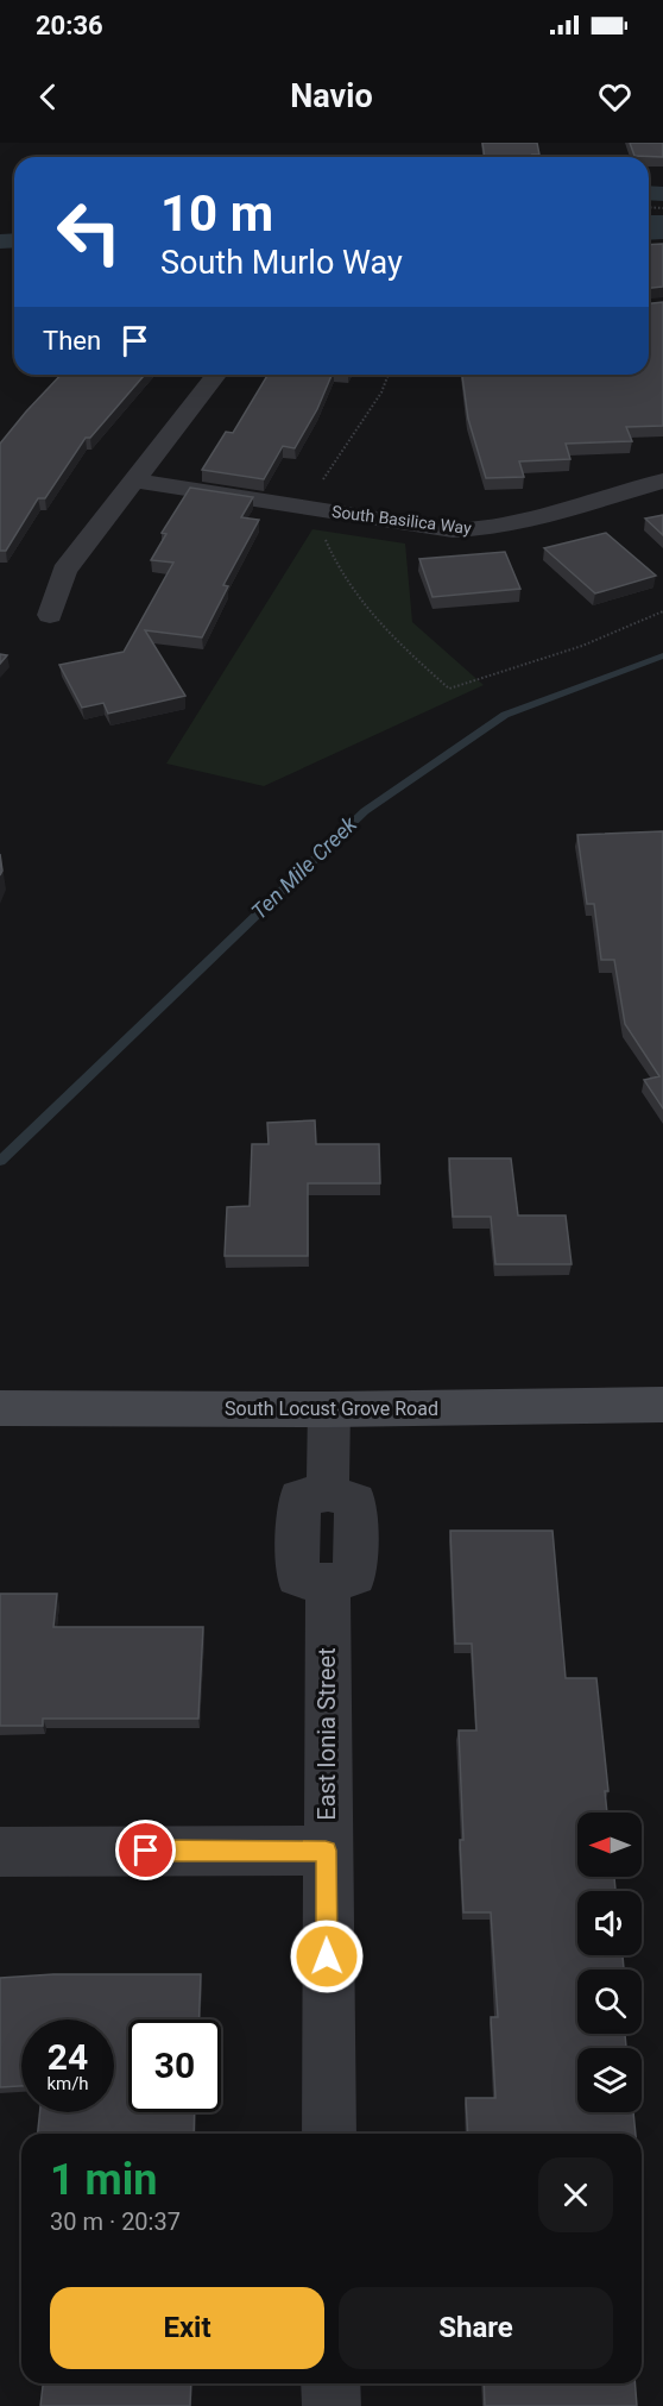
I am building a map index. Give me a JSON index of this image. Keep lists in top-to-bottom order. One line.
{"streets":{"main road":["South Locust Grove Road"],"street":["South Basilica Way","East Ionia Street"]},"crossings":[["South Locust Grove Road","East Ionia Street"]],"water":["Ten Mile Creek"],"north":"left","page":{"status":"20:36","header":"Navio","turn":["10 m","South Murlo Way"],"then":"Then","speed":"24 km/h","limit":"30","heading":["1 min","30 m · 20:37"],"buttons":["Exit","Share"]}}
